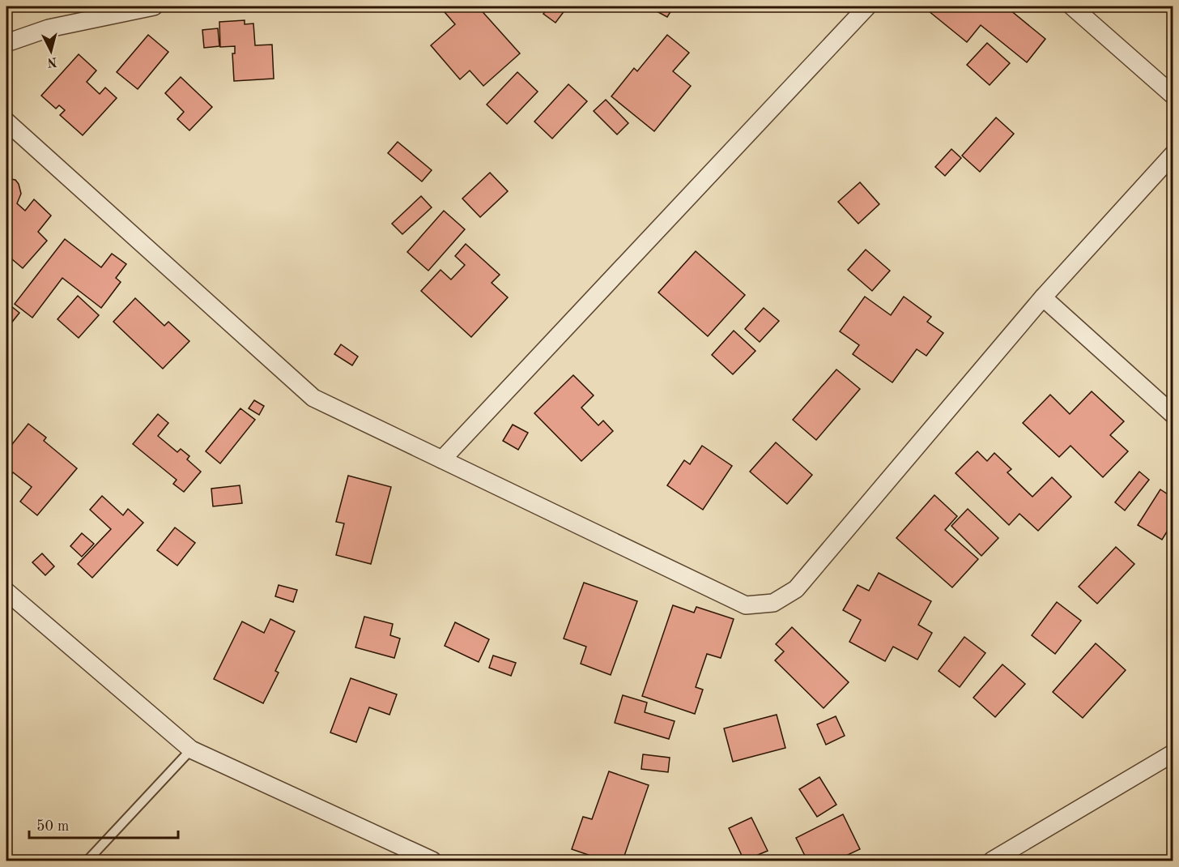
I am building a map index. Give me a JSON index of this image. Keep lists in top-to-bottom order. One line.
{"scale_bar":"50 m","north":"bottom"}
